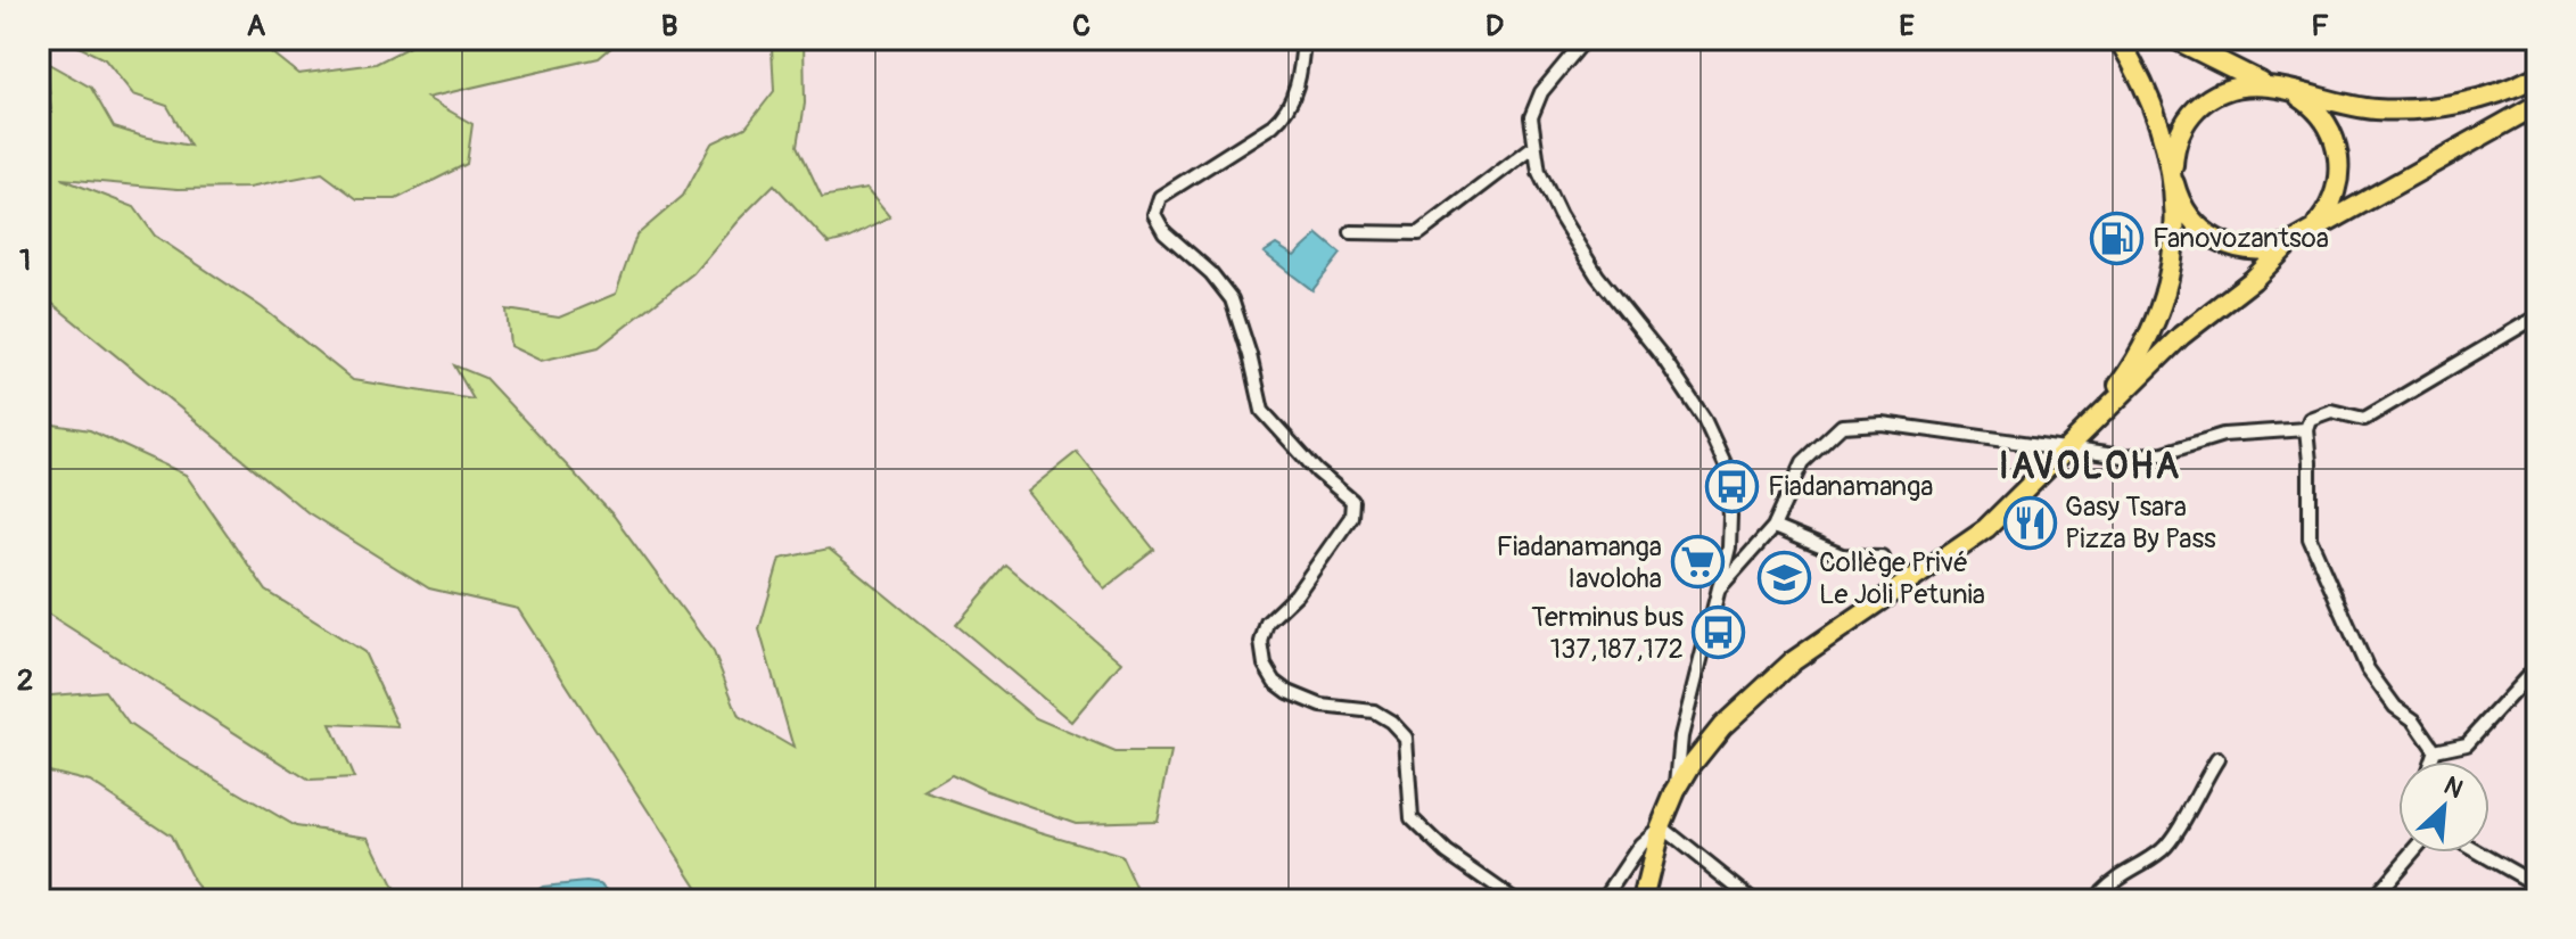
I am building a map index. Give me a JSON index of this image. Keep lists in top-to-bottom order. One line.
{"districts":["IAVOLOHA"],"places":{"fuel station":["Fanovozantsoa"],"bus stop":["Fiadanamanga","Terminus bus 137,187,172"],"restaurant":["Gasy Tsara Pizza By Pass"],"supermarket":["Fiadanamanga Iavoloha"],"school or university":["Collège Privé Le Joli Petunia"]},"north":"top right","grid":{"columns":["A","B","C","D","E","F"],"rows":["1","2"]}}
